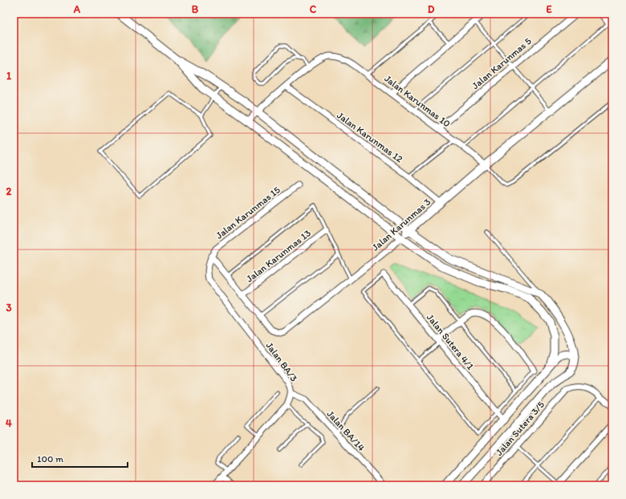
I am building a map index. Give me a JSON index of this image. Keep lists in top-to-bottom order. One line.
{"streets":{"street":["Jalan Karunmas 5","Jalan Karunmas 10","Jalan Karunmas 12","Jalan Karunmas 15","Jalan Karunmas 3","Jalan Karunmas 13","Jalan Sutera 4/1","Jalan BA/3","Jalan Sutera 3/5","Jalan BA/14"]},"crossings":[["Jalan Karunmas 5","Jalan Karunmas 10"],["Jalan Karunmas 10","Jalan Karunmas 3"],["Jalan Karunmas 12","Jalan Karunmas 3"],["Jalan Karunmas 15","Jalan Karunmas 3"],["Jalan Karunmas 15","Jalan BA/3"],["Jalan Karunmas 3","Jalan Karunmas 13"],["Jalan Karunmas 3","Jalan BA/3"],["Jalan BA/3","Jalan BA/14"]],"scale_bar":"100 m","grid":{"columns":["A","B","C","D","E"],"rows":["1","2","3","4"]}}
